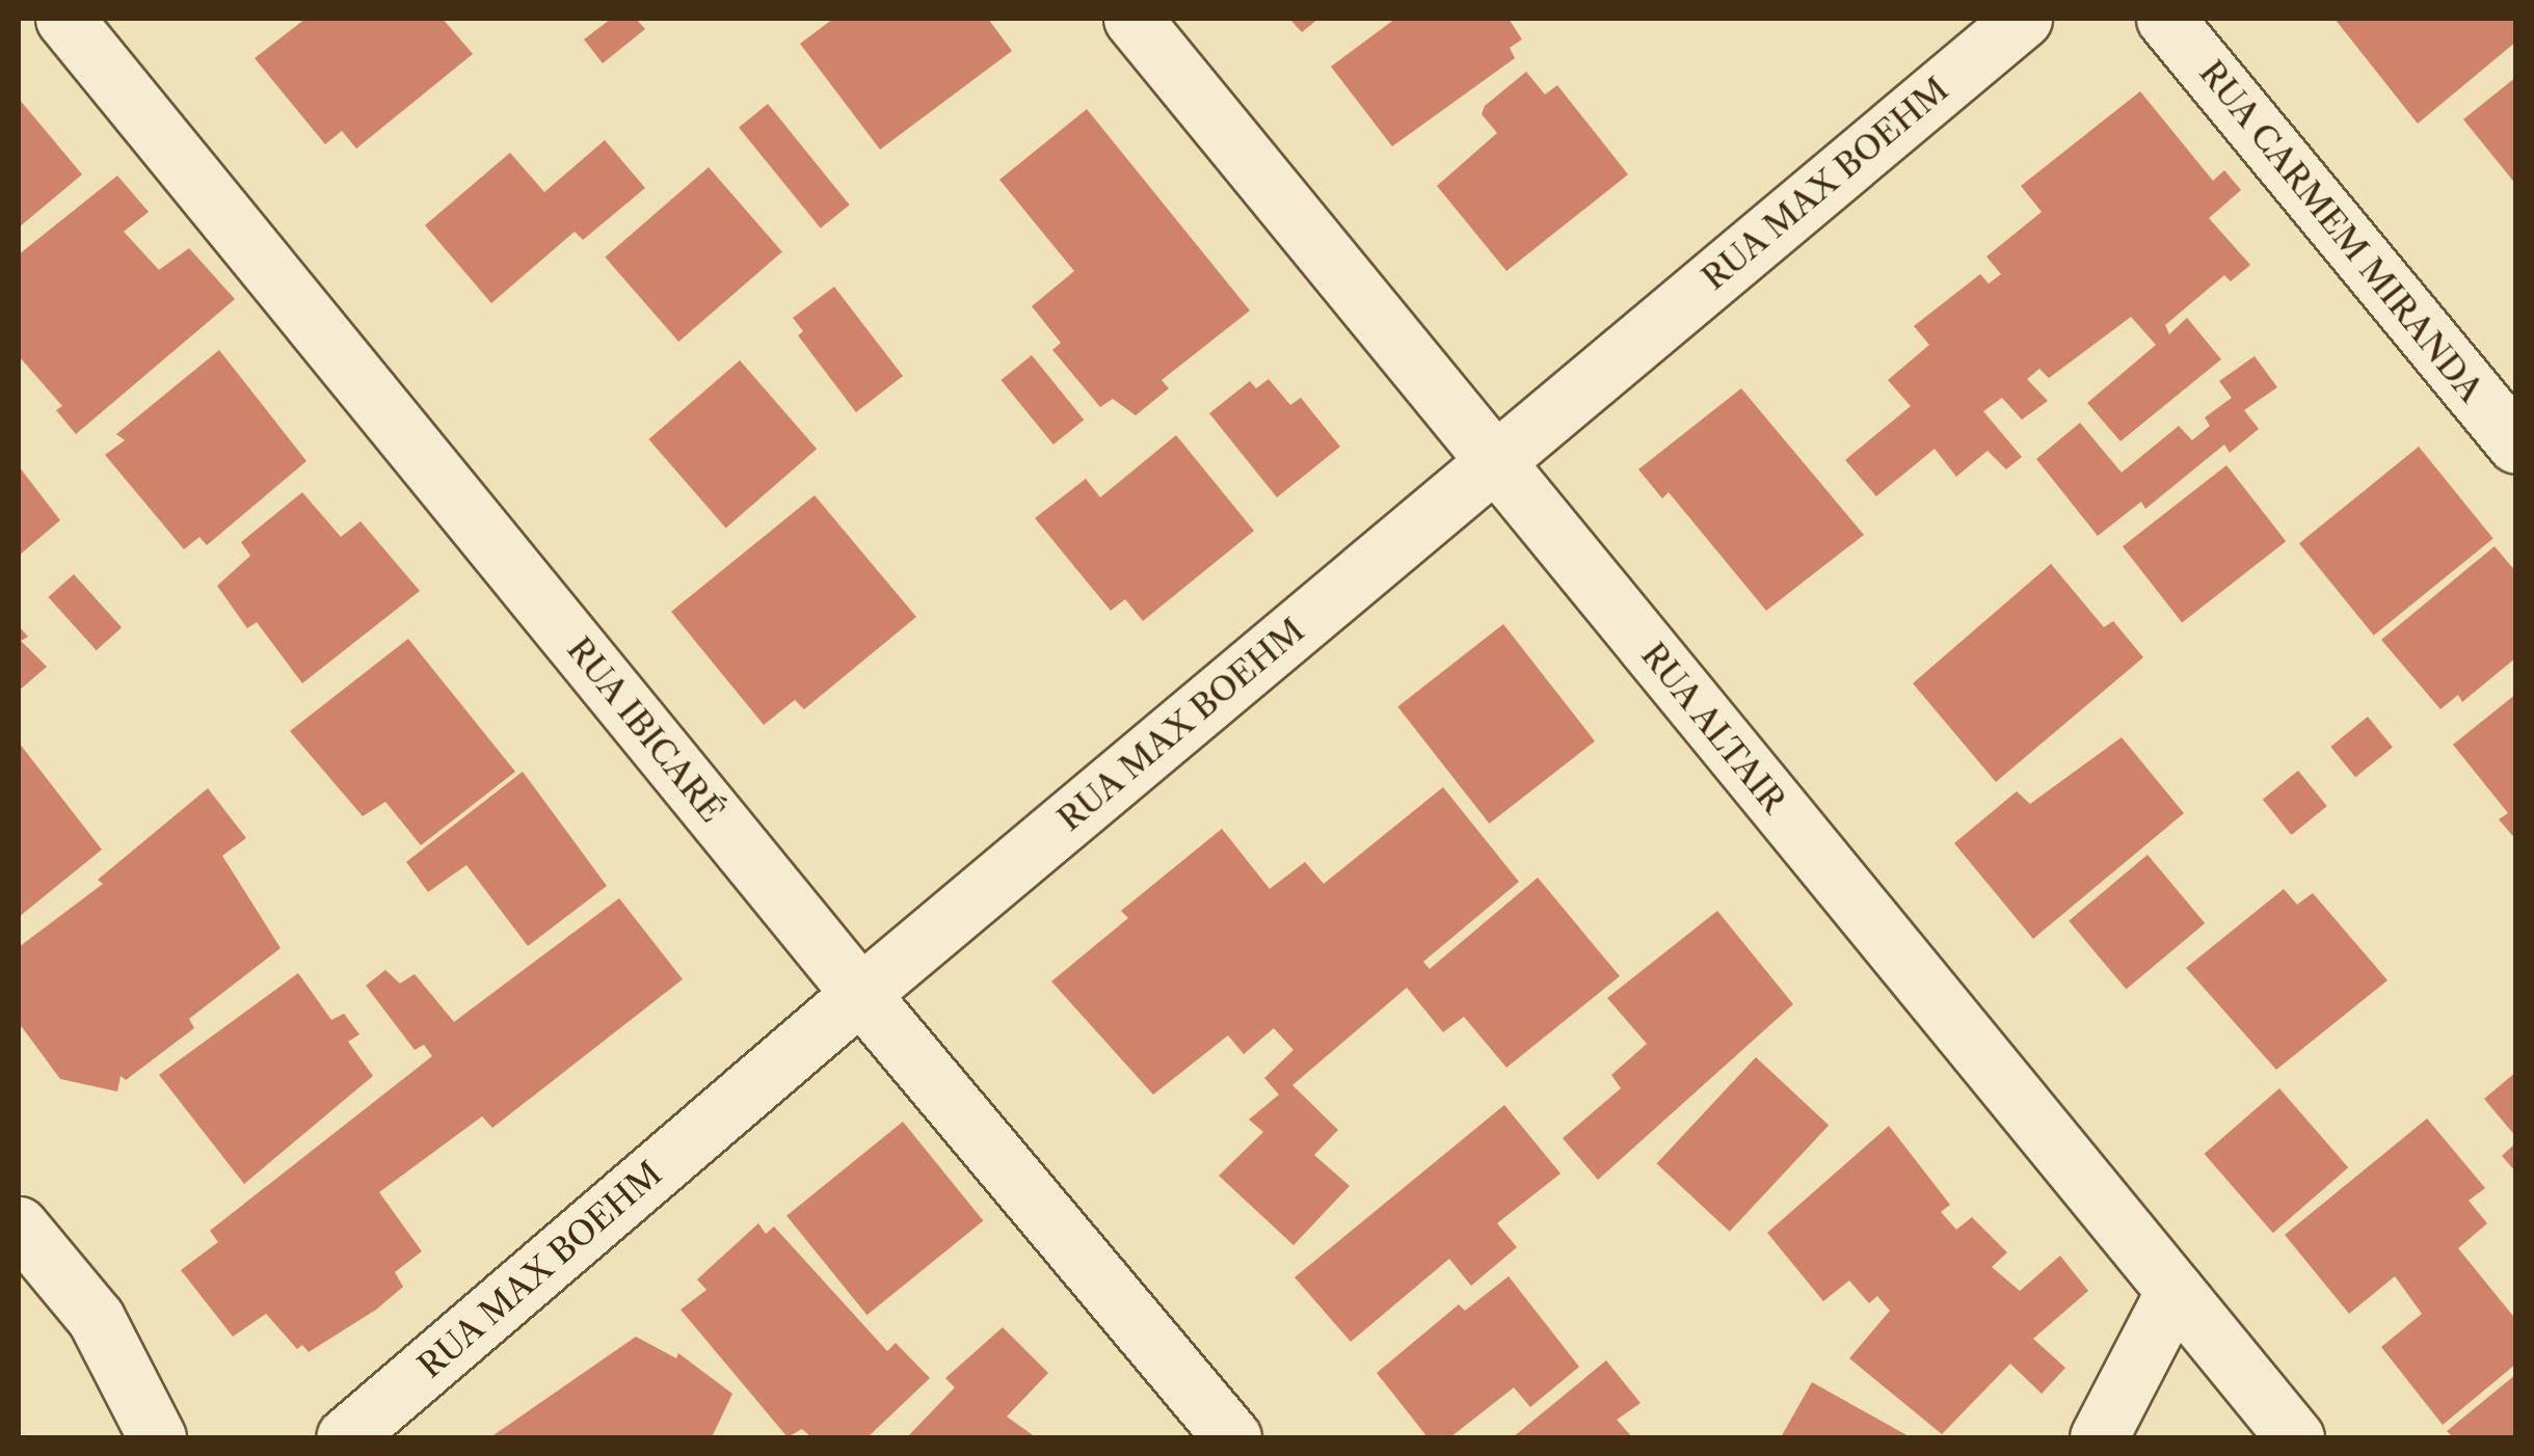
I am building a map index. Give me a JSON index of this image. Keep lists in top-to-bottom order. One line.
{"streets":{"street":["RUA MAX BOEHM","RUA CARMEM MIRANDA","RUA ALTAIR","RUA IBICARÉ"]},"crossings":[["RUA MAX BOEHM","RUA ALTAIR"],["RUA MAX BOEHM","RUA IBICARÉ"]]}
